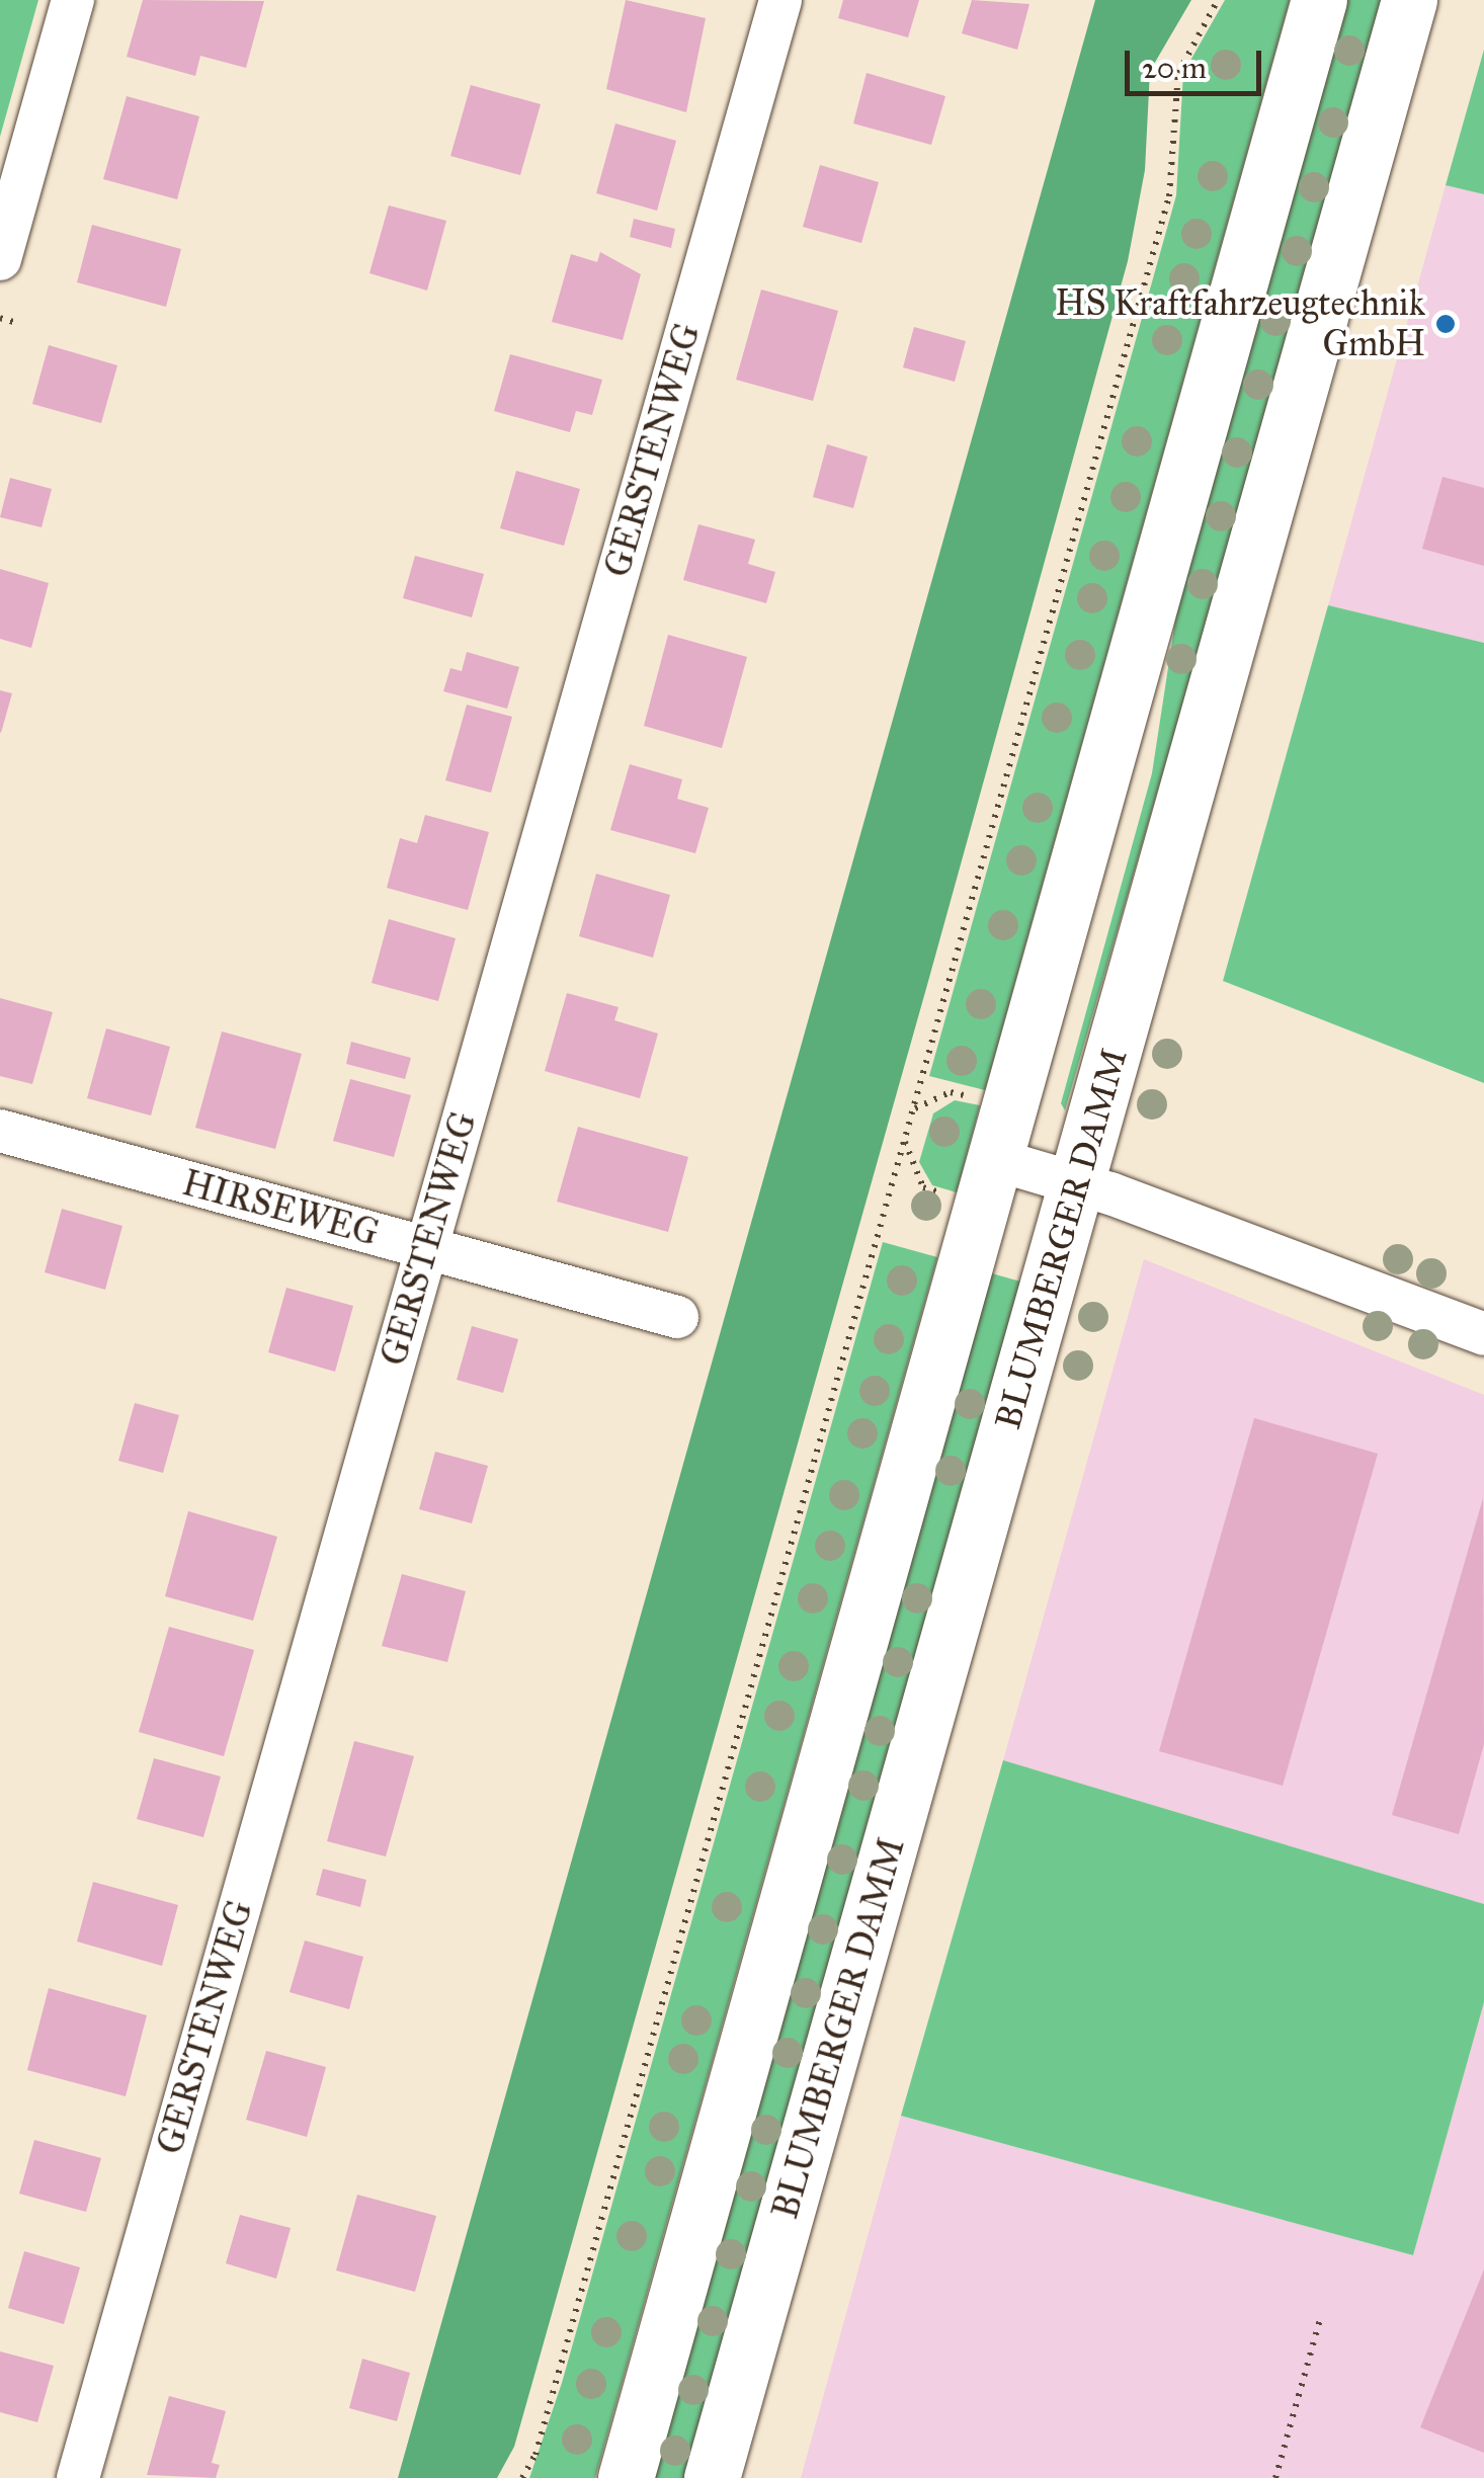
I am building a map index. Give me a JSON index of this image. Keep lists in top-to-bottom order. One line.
{"streets":{"main road":["BLUMBERGER DAMM"],"street":["GERSTENWEG","HIRSEWEG"]},"crossings":[["GERSTENWEG","HIRSEWEG"]],"places":["HS Kraftfahrzeugtechnik GmbH"],"scale_bar":"20 m"}
